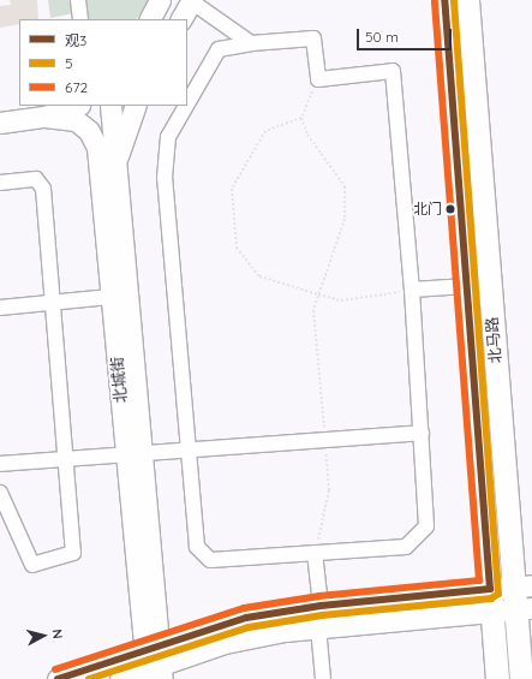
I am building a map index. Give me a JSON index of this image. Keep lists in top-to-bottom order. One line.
{"streets":{"main road":["北马路"],"street":["北城街"]},"places":["北门"],"lines":["transit line 观3","transit line 5","transit line 672"],"legend":["观3","5","672"],"scale_bar":"50 m","north":"right"}
